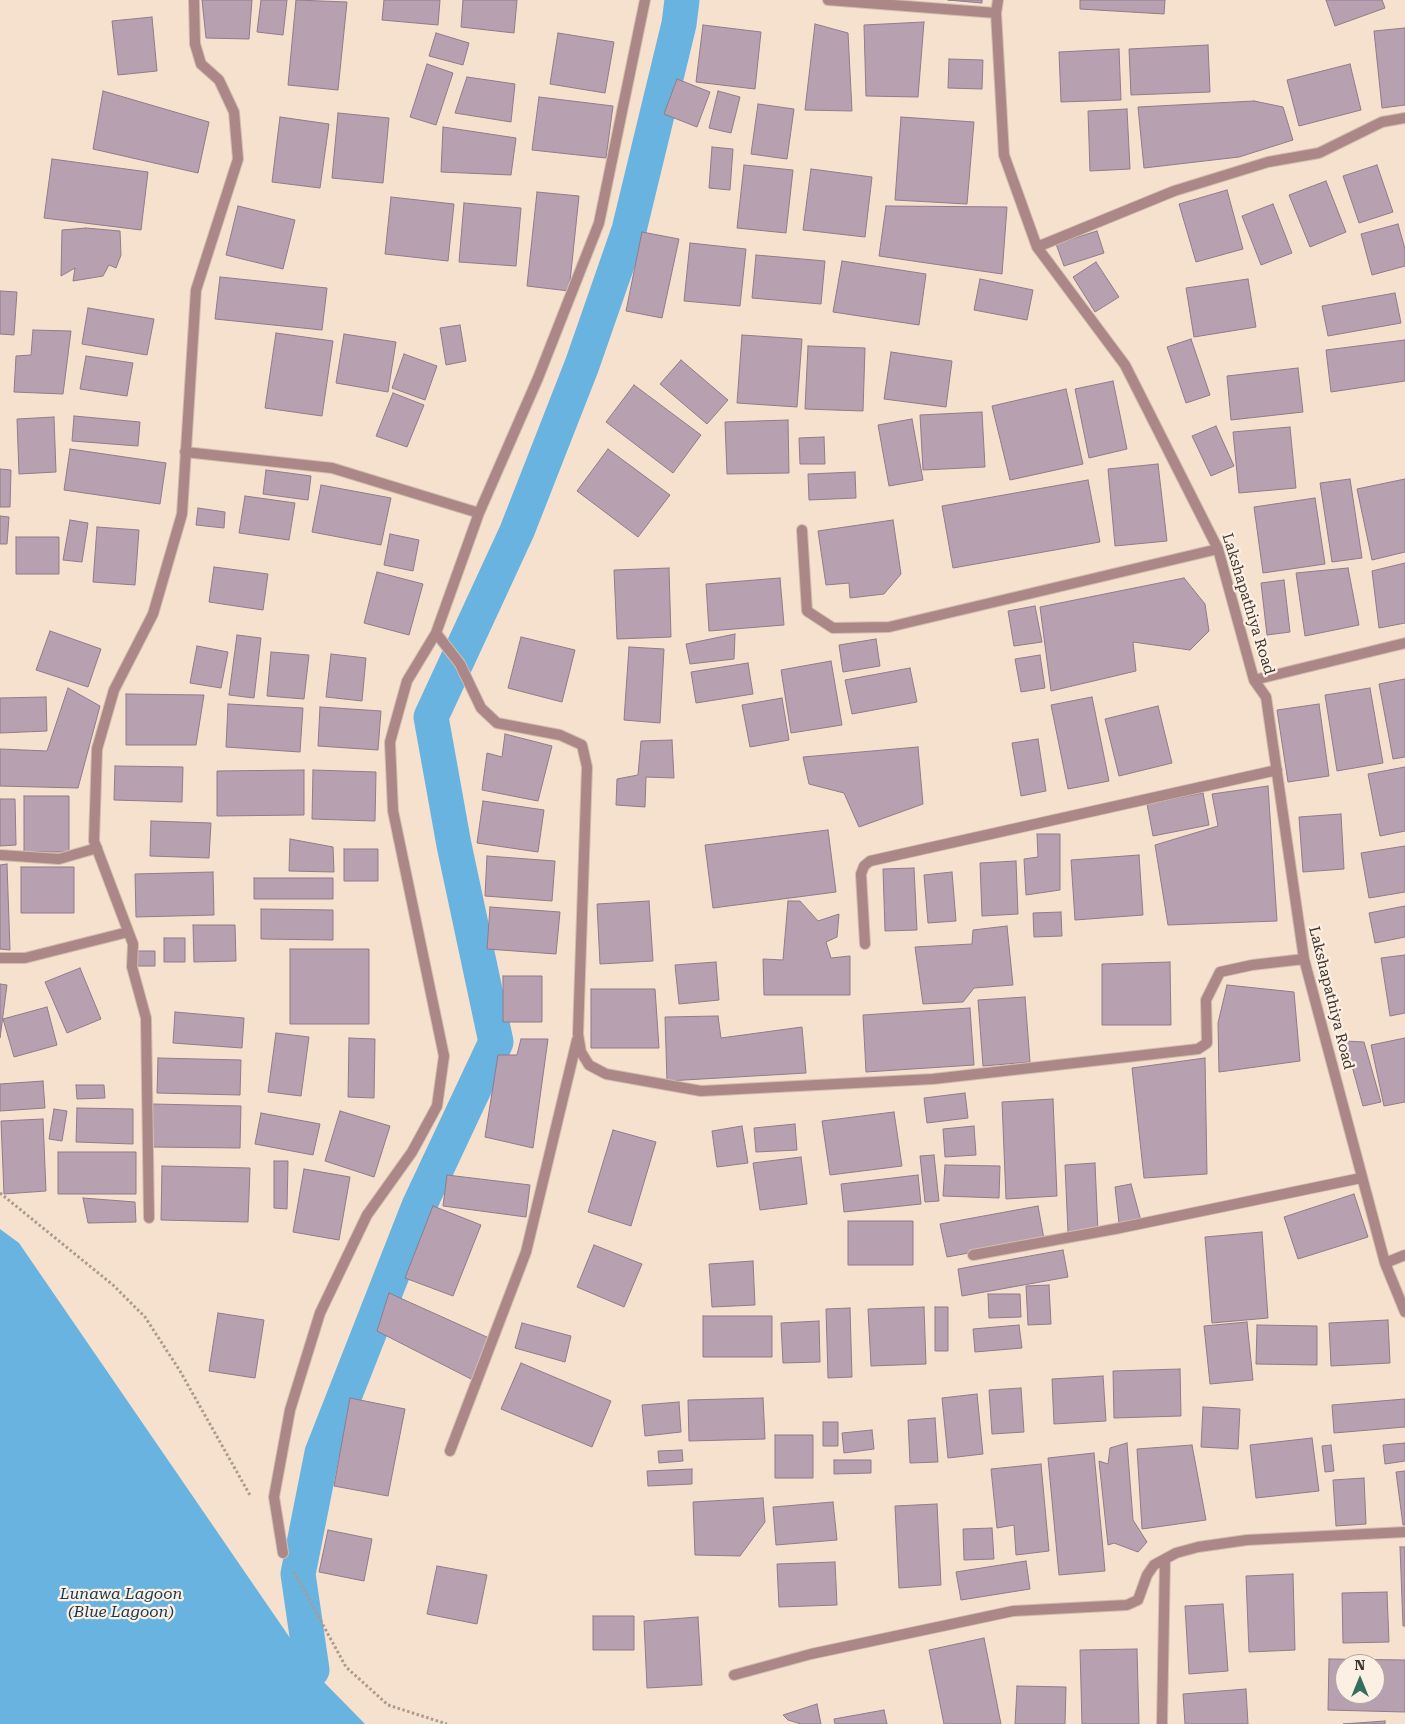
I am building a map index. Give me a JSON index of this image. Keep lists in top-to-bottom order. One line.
{"streets":{"street":["Lakshapathiya Road"]},"water":["Lunawa Lagoon (Blue Lagoon)"],"north":"top"}
